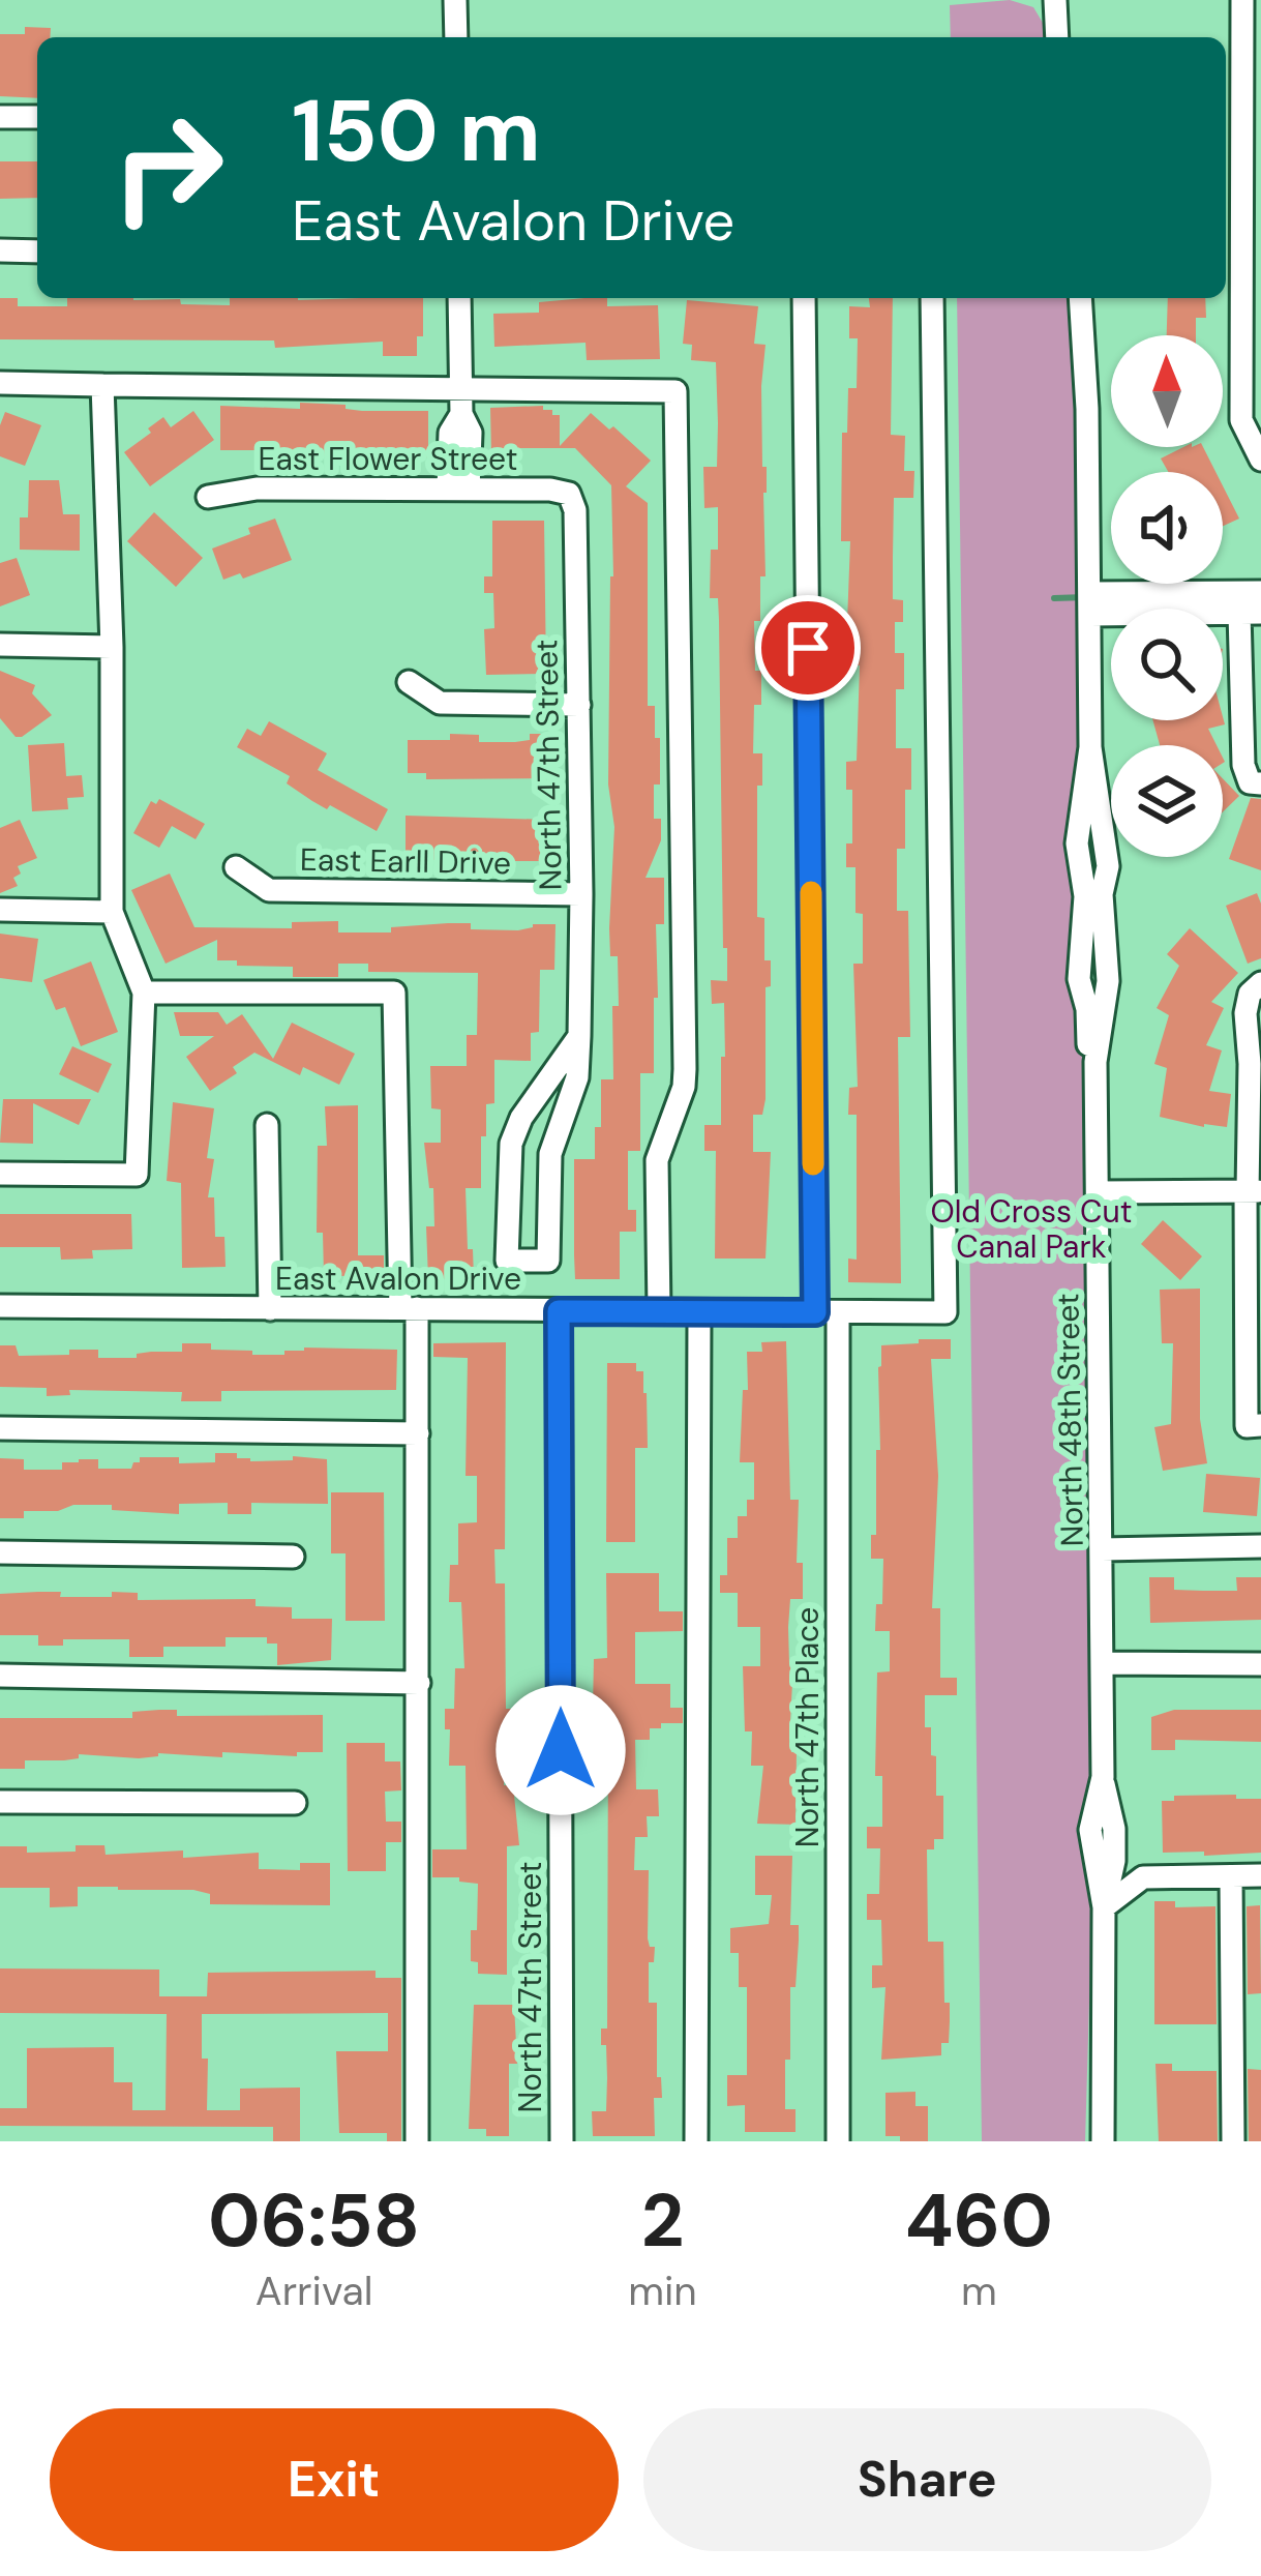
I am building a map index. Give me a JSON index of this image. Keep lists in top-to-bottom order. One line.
{"streets":{"street":["East Flower Street","North 47th Street","East Earll Drive","East Avalon Drive","North 48th Street","North 47th Place"]},"crossings":[["East Flower Street","North 47th Street"],["North 47th Street","East Earll Drive"],["North 47th Street","East Avalon Drive"],["East Avalon Drive","North 47th Place"]],"parks":["Old Cross Cut Canal Park"],"north":"top","page":{"turn":["150 m","East Avalon Drive"],"eta":["06:58","Arrival","2","min","460","m"],"buttons":["Exit","Share"]}}
